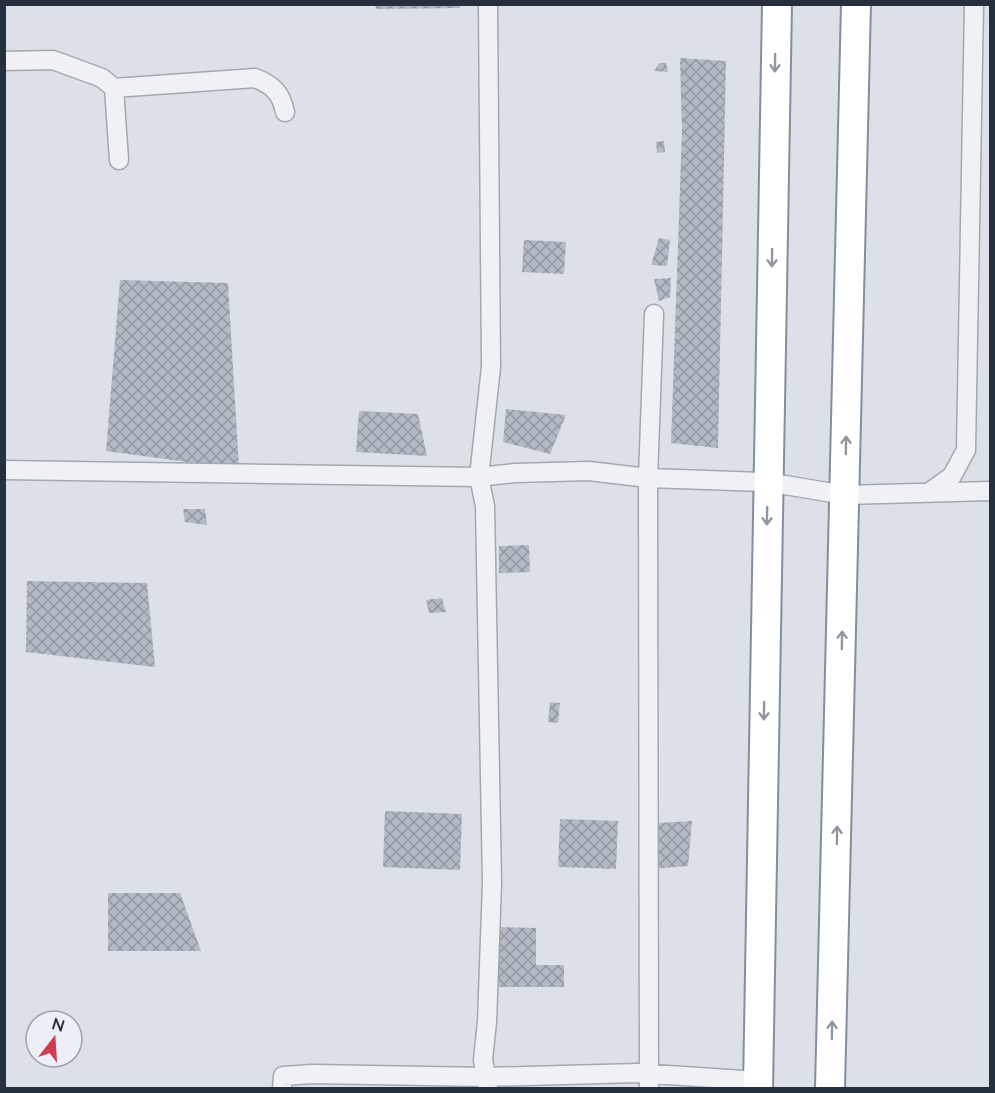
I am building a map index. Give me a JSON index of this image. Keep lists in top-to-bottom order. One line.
{"north":"top"}
